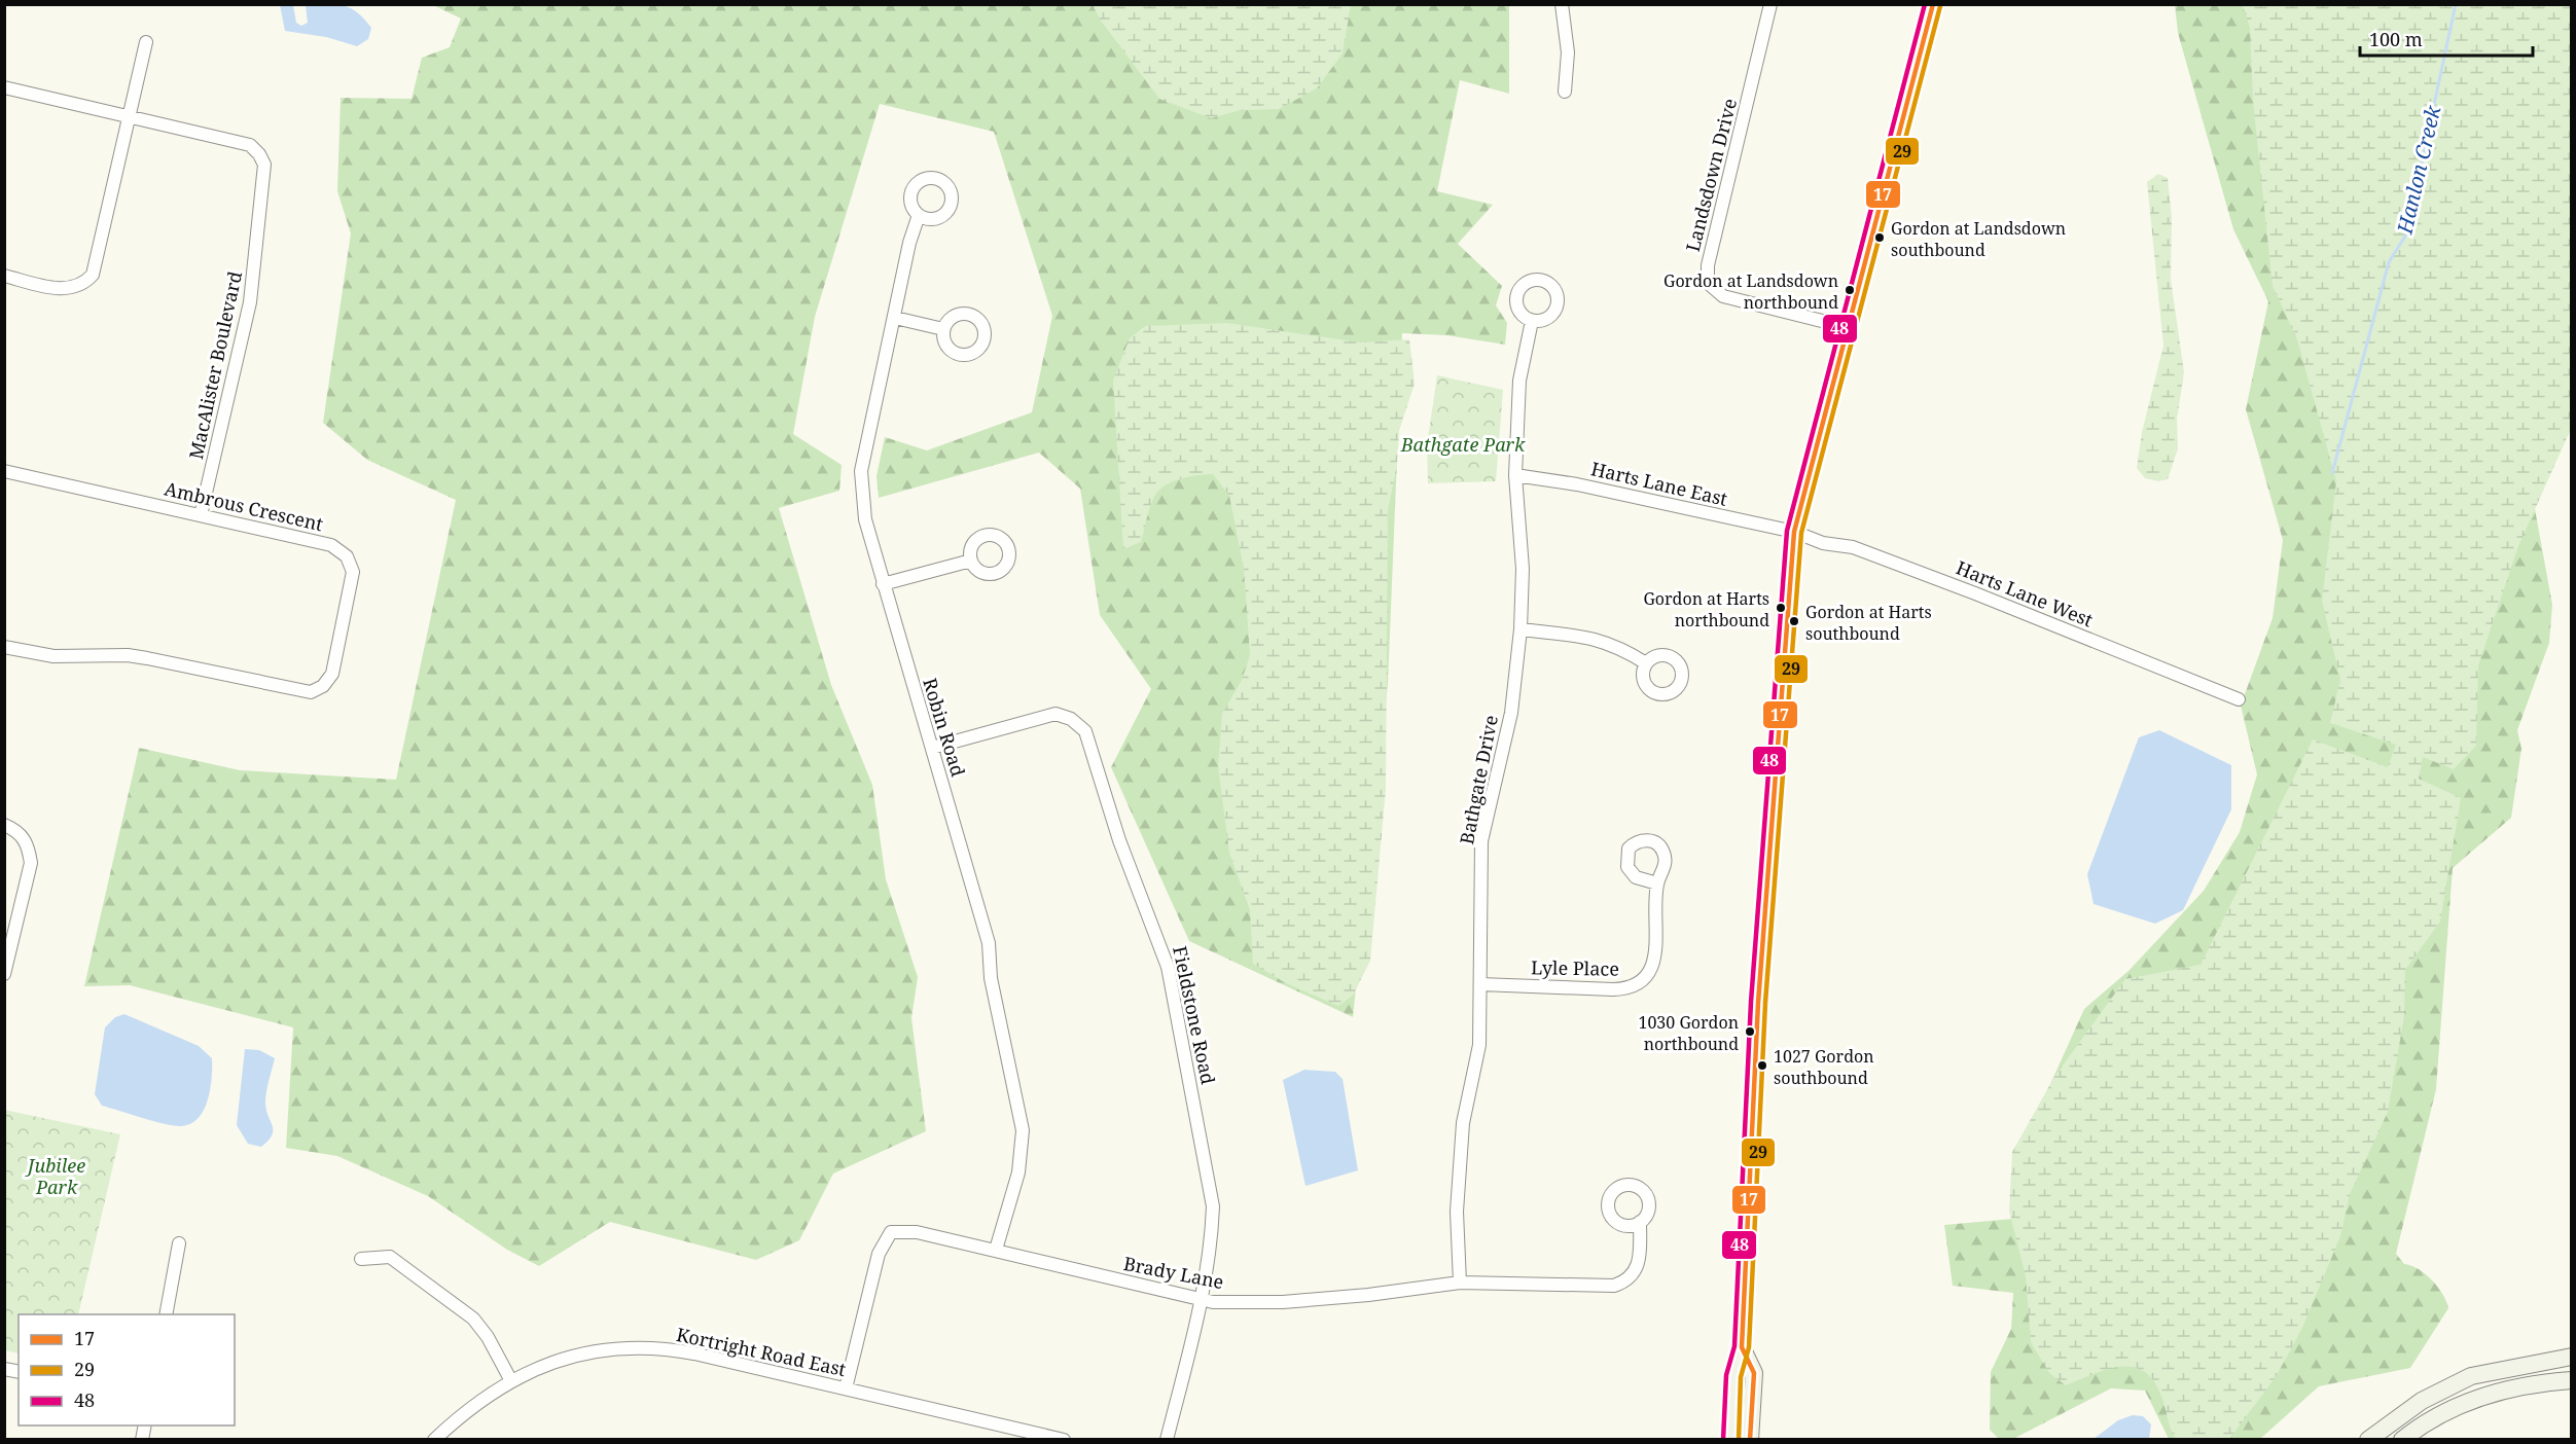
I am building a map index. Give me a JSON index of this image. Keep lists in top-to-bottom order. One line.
{"streets":{"street":["Landsdown Drive","MacAlister Boulevard","Harts Lane East","Ambrous Crescent","Harts Lane West","Robin Road","Bathgate Drive","Lyle Place","Fieldstone Road","Brady Lane","Kortright Road East"]},"crossings":[["MacAlister Boulevard","Ambrous Crescent"],["Harts Lane East","Harts Lane West"],["Harts Lane East","Bathgate Drive"],["Robin Road","Fieldstone Road"],["Robin Road","Brady Lane"],["Bathgate Drive","Lyle Place"],["Bathgate Drive","Brady Lane"],["Fieldstone Road","Brady Lane"],["Brady Lane","Kortright Road East"]],"water":["Hanlon Creek"],"parks":["Bathgate Park","Jubilee Park"],"places":["Gordon at Landsdown southbound","Gordon at Landsdown northbound","Gordon at Harts northbound","Gordon at Harts southbound","1030 Gordon northbound","1027 Gordon southbound"],"lines":["transit line 17","transit line 48","transit line 29"],"legend":["17","29","48"],"scale_bar":"100 m"}
